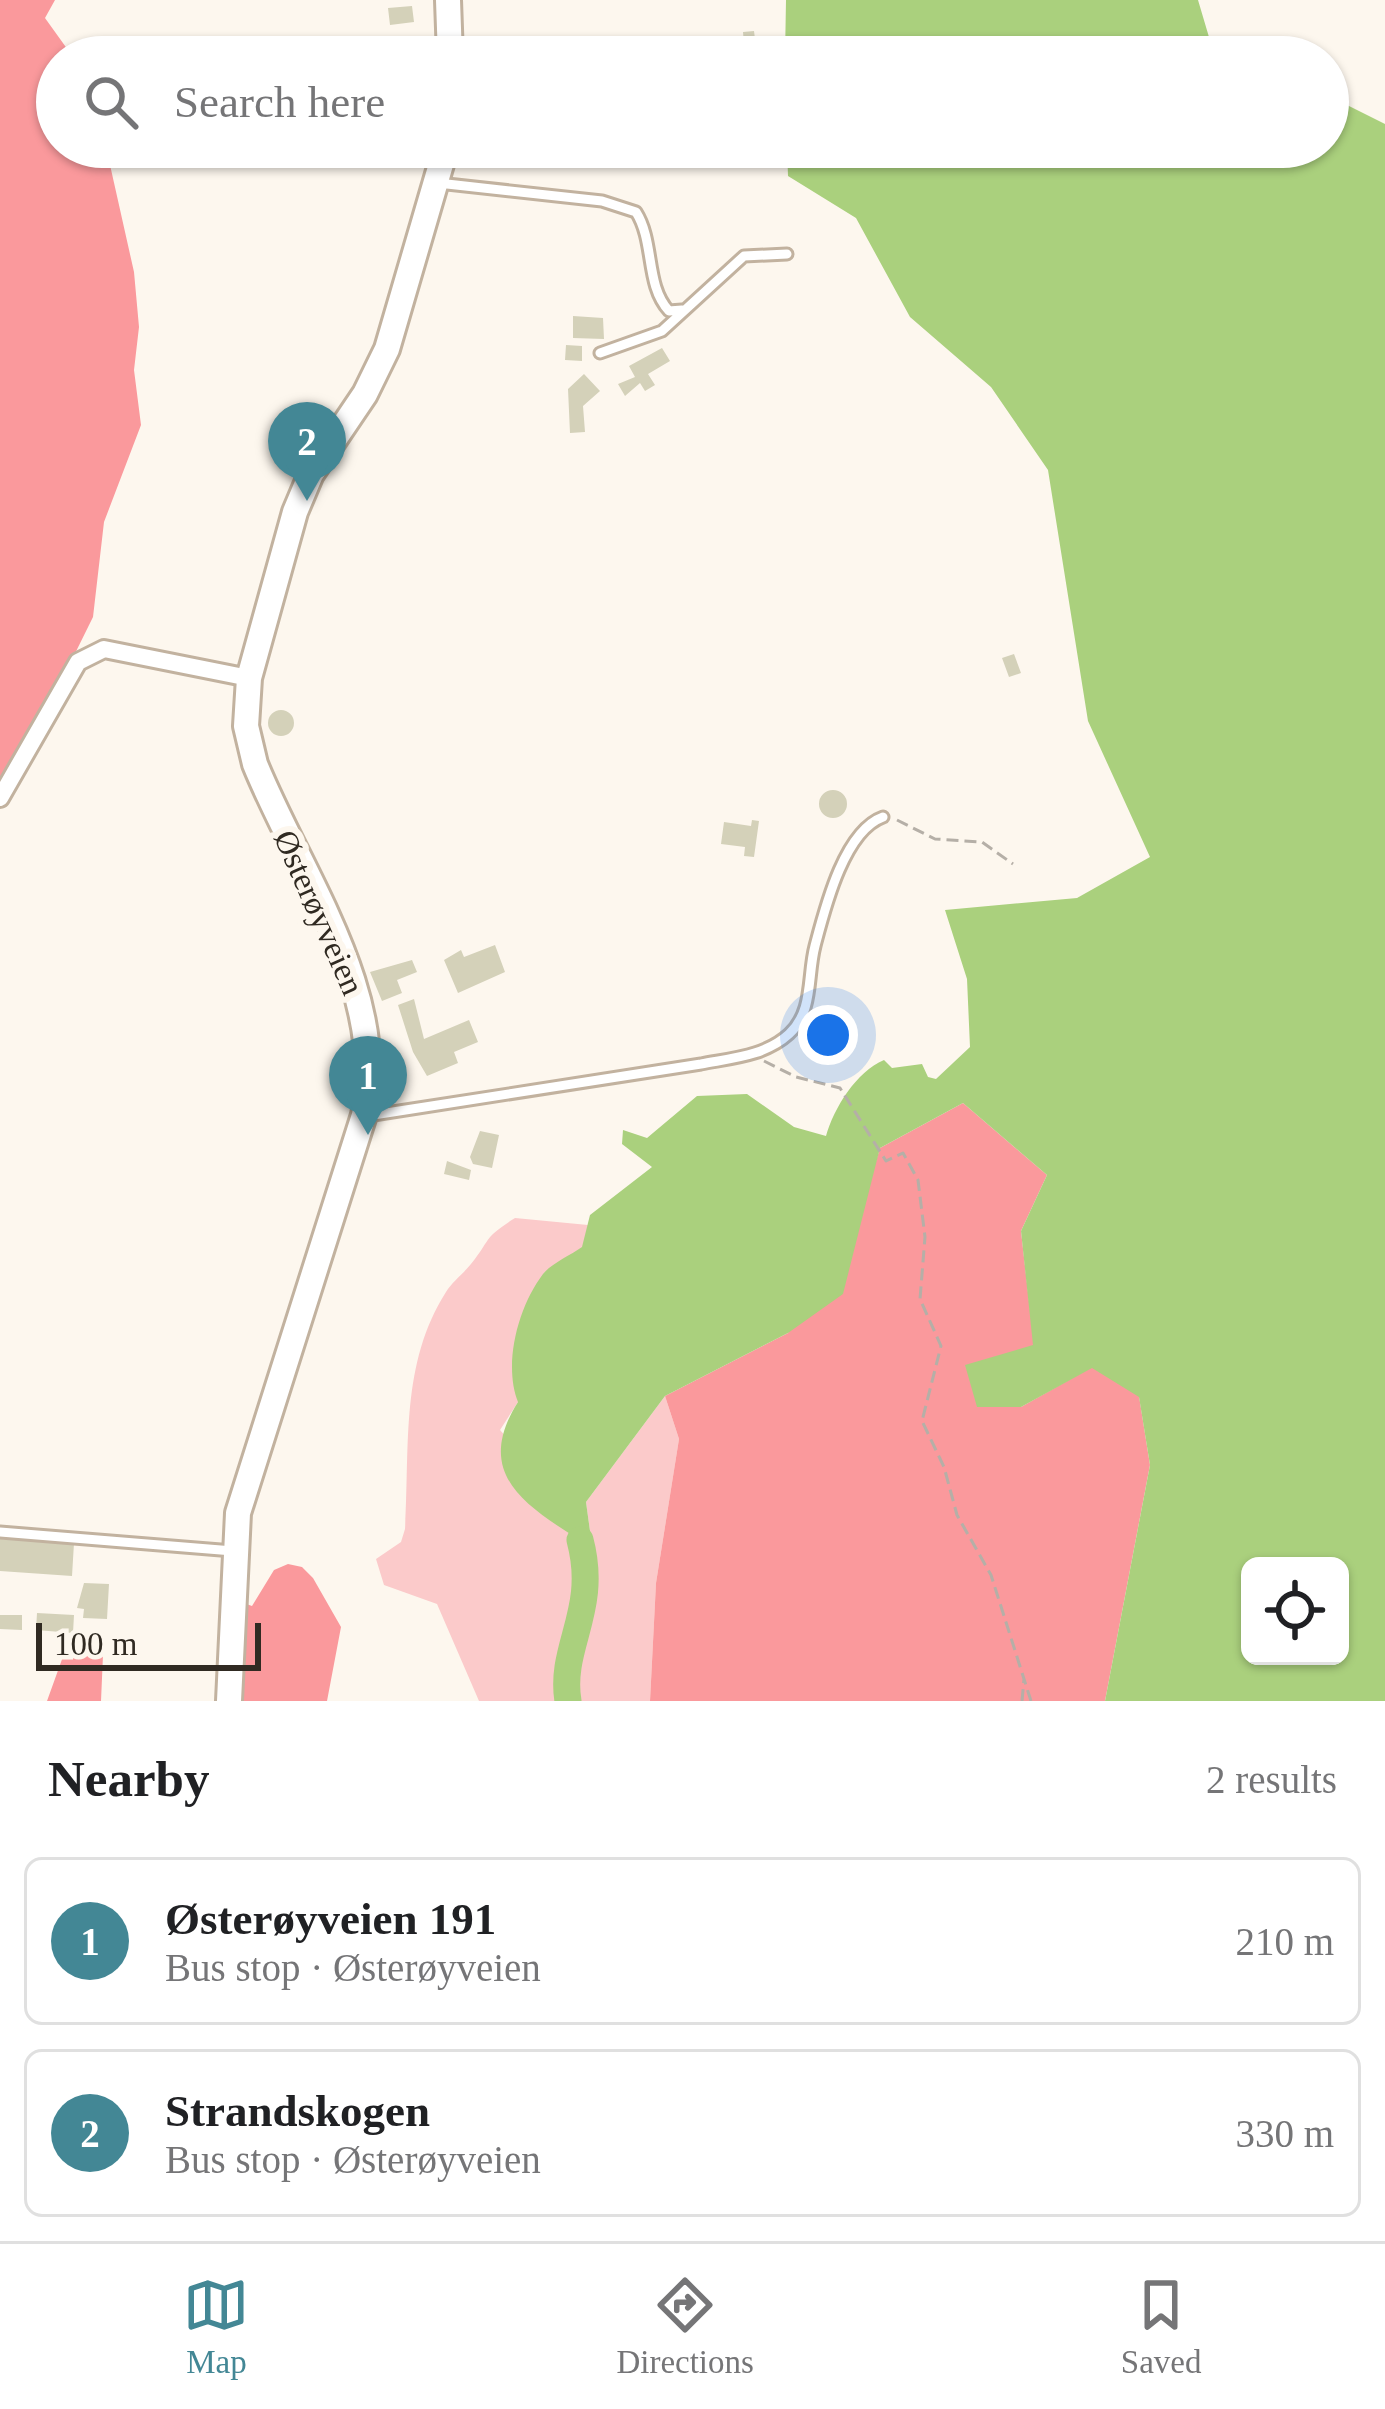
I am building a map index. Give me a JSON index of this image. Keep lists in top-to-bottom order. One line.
{"streets":{"main road":["Østerøyveien"]},"scale_bar":"100 m","page":{"search":"Search here","pins":["2","1"],"scale":"100 m","heading":["Nearby","2 results"],"list":[{"mark":"1","name":"Østerøyveien 191","note":"Bus stop · Østerøyveien","value":"210 m"},{"mark":"2","name":"Strandskogen","note":"Bus stop · Østerøyveien","value":"330 m"}],"nav":["Map","Directions","Saved"]}}
